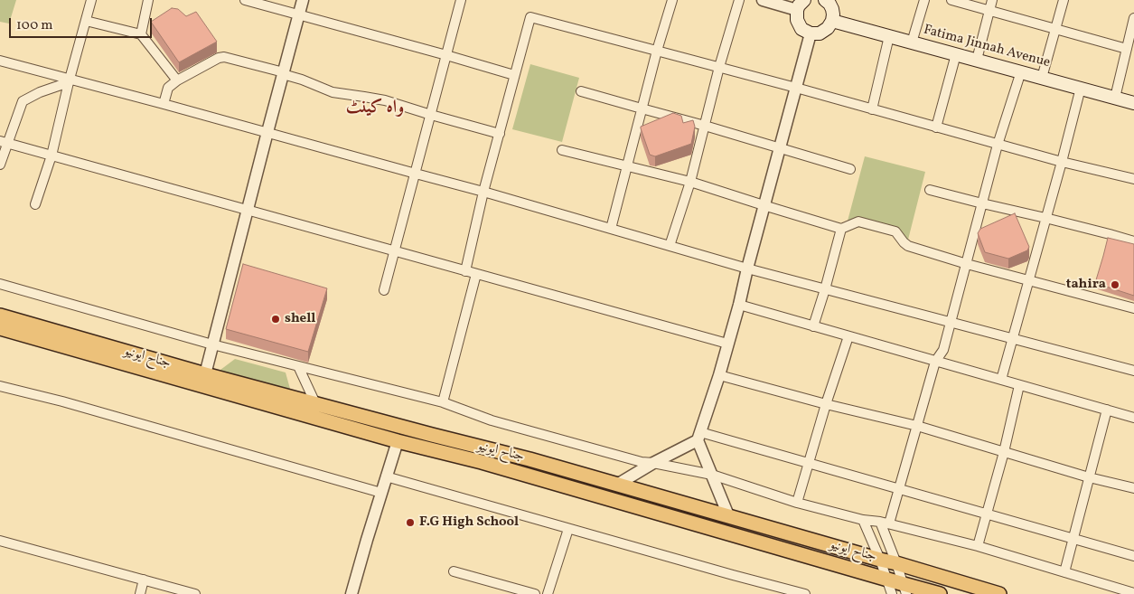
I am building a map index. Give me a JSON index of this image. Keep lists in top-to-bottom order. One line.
{"streets":{"main road":["Fatima Jinnah Avenue","جناح ایونیو"]},"districts":["واہ کینٹ"],"places":["tahira","shell","F.G High School"],"scale_bar":"100 m"}
